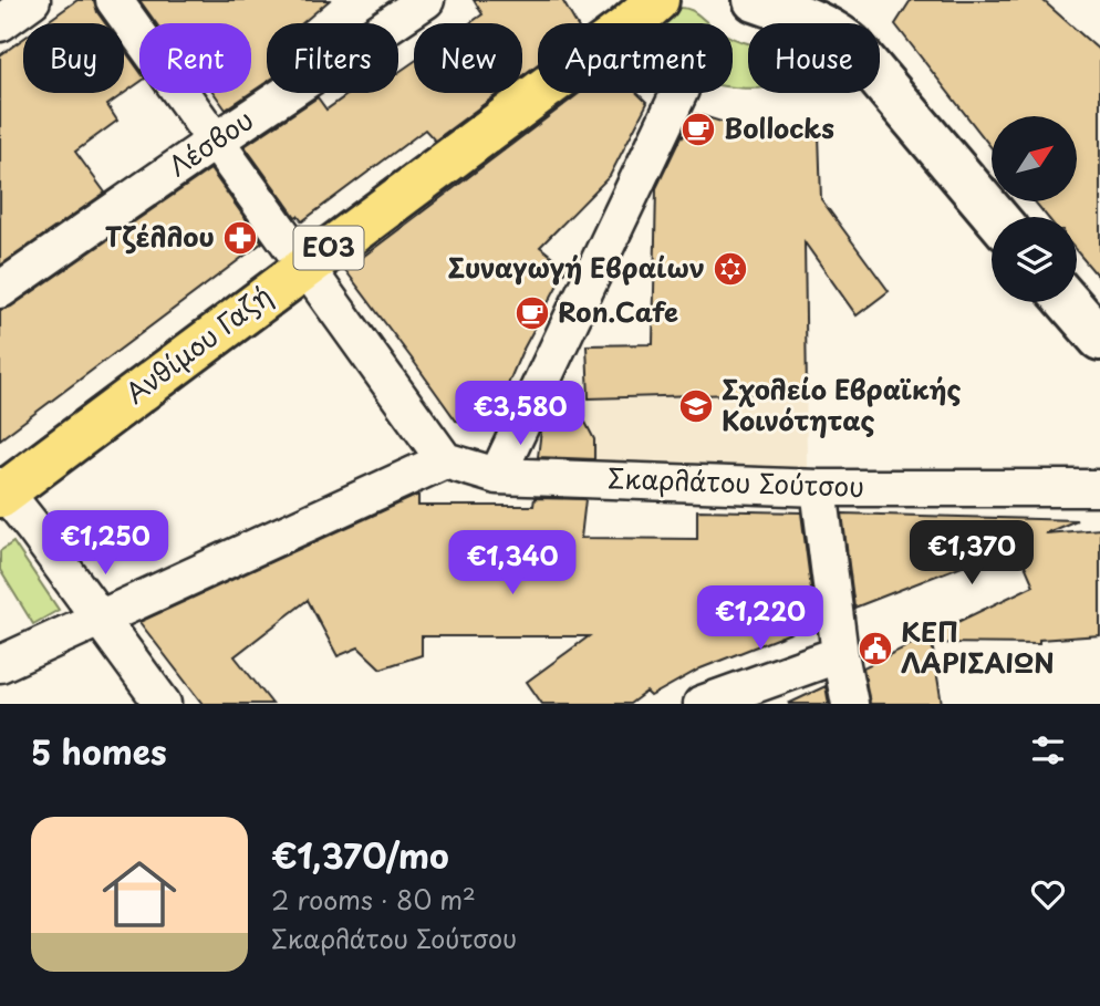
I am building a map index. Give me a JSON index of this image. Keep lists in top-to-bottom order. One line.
{"streets":{"main road":["ΕΟ3","Ανθίμου Γαζή"],"street":["Λέσβου","Σκαρλάτου Σούτσου"]},"places":{"cafe":["Bollocks","Ron.Cafe"],"pharmacy":["Τζέλλου"],"synagogue":["Συναγωγή Εβραίων"],"school or university":["Σχολείο Εβραϊκής Κοινότητας"],"public building":["ΚΕΠ ΛΑΡΙΣΑΙΩΝ"]},"north":"top right","page":{"chip":["Buy","Rent","Filters","New","Apartment","House"],"price":["€3,580","€1,250","€1,370","€1,340","€1,220"],"heading":"5 homes","list":[{"name":"€1,370/mo","note":"2 rooms · 80 m² · Σκαρλάτου Σούτσου"}]}}
